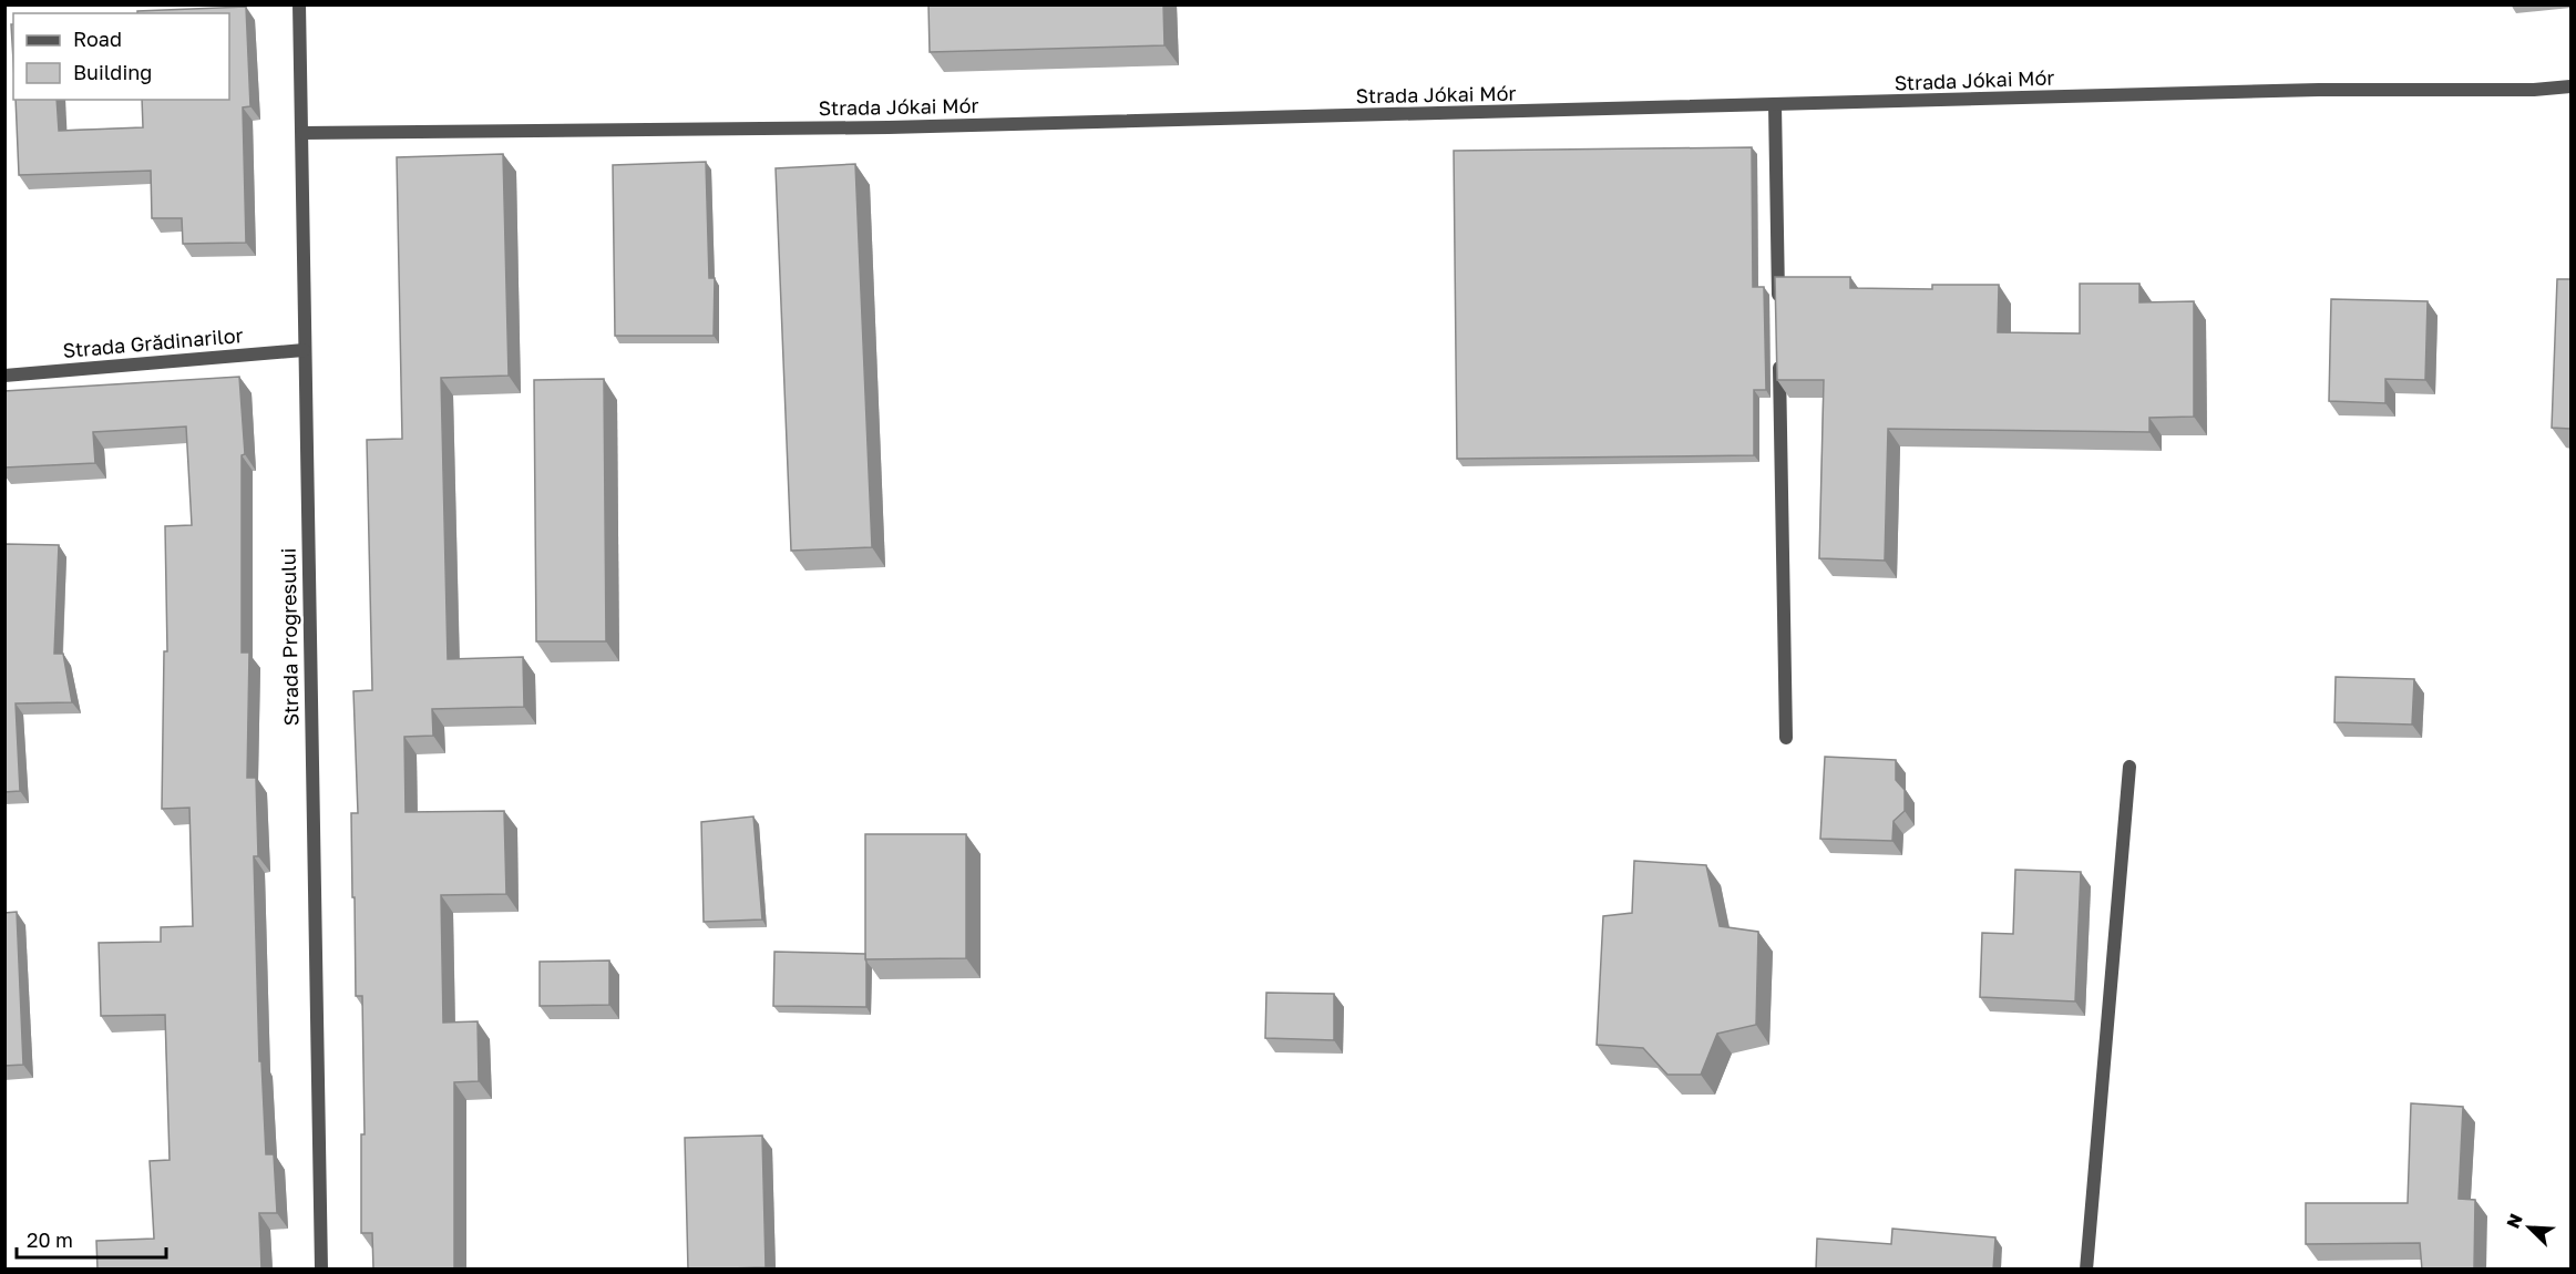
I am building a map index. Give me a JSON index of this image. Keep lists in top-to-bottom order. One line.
{"streets":{"street":["Strada Jókai Mór","Strada Grădinarilor","Strada Progresului"]},"crossings":[["Strada Jókai Mór","Strada Progresului"],["Strada Grădinarilor","Strada Progresului"]],"legend":["Road","Building"],"scale_bar":"20 m","north":"top left"}
